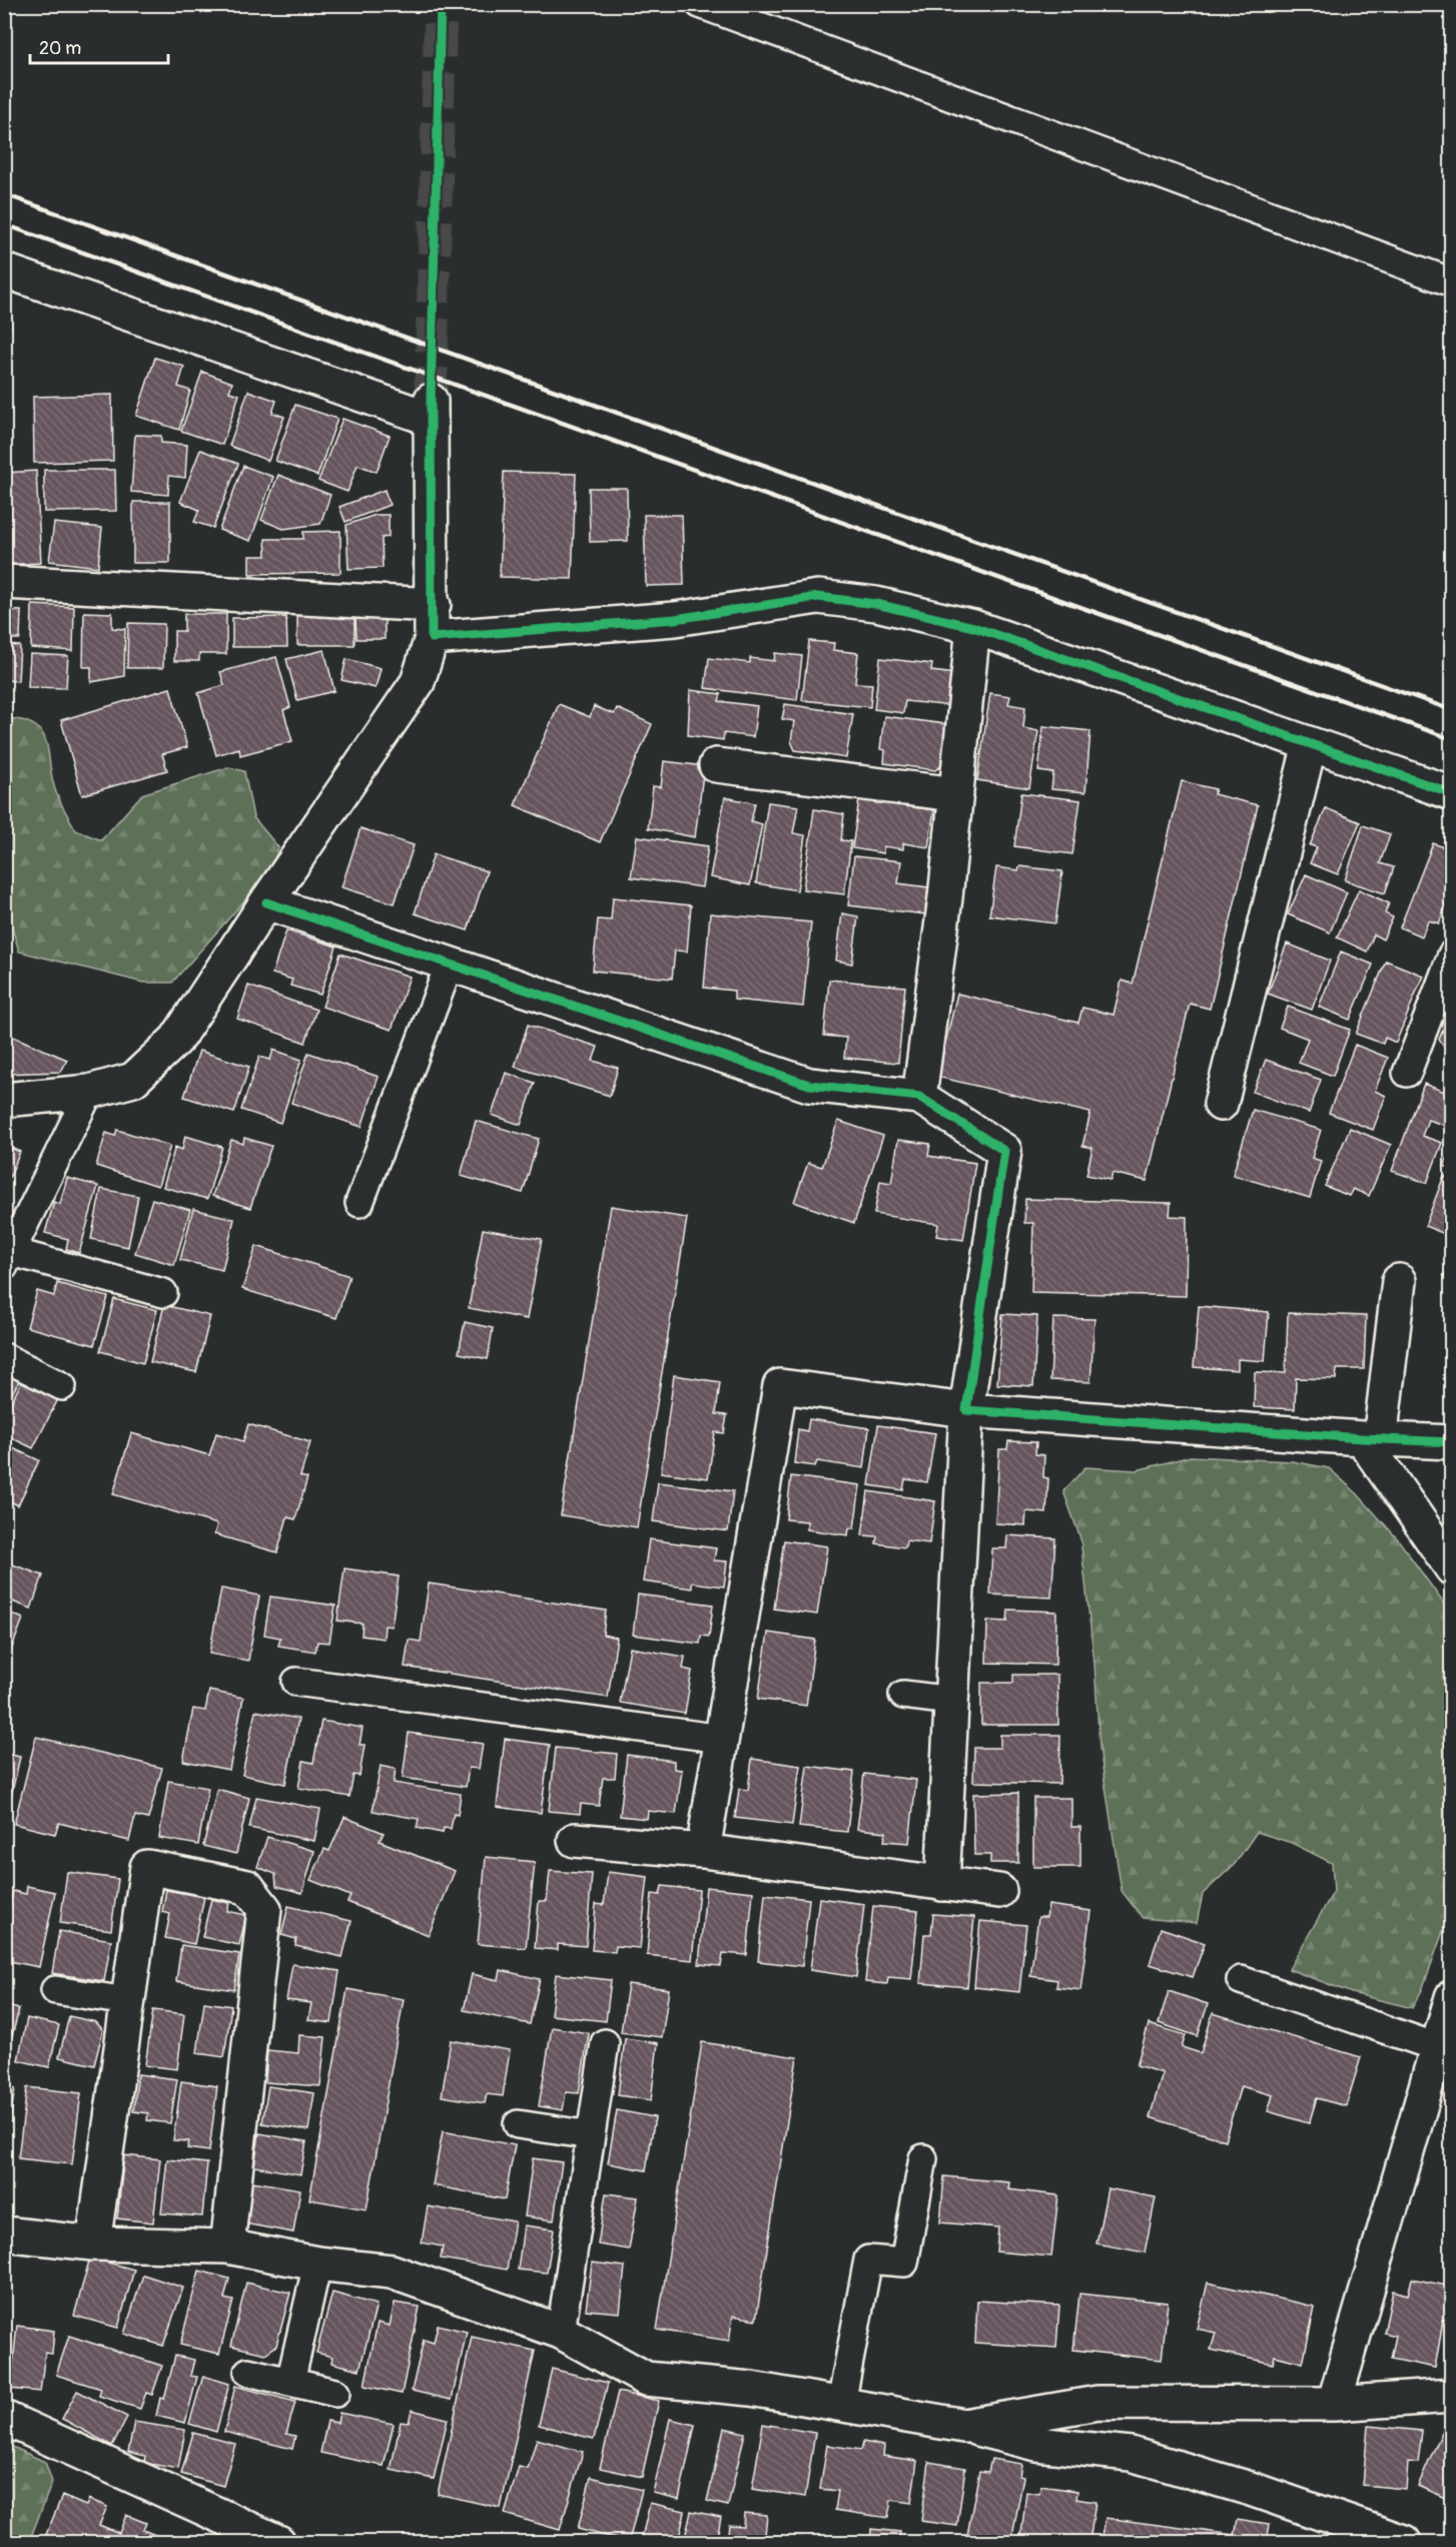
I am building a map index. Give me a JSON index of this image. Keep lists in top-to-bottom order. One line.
{"scale_bar":"20 m"}
